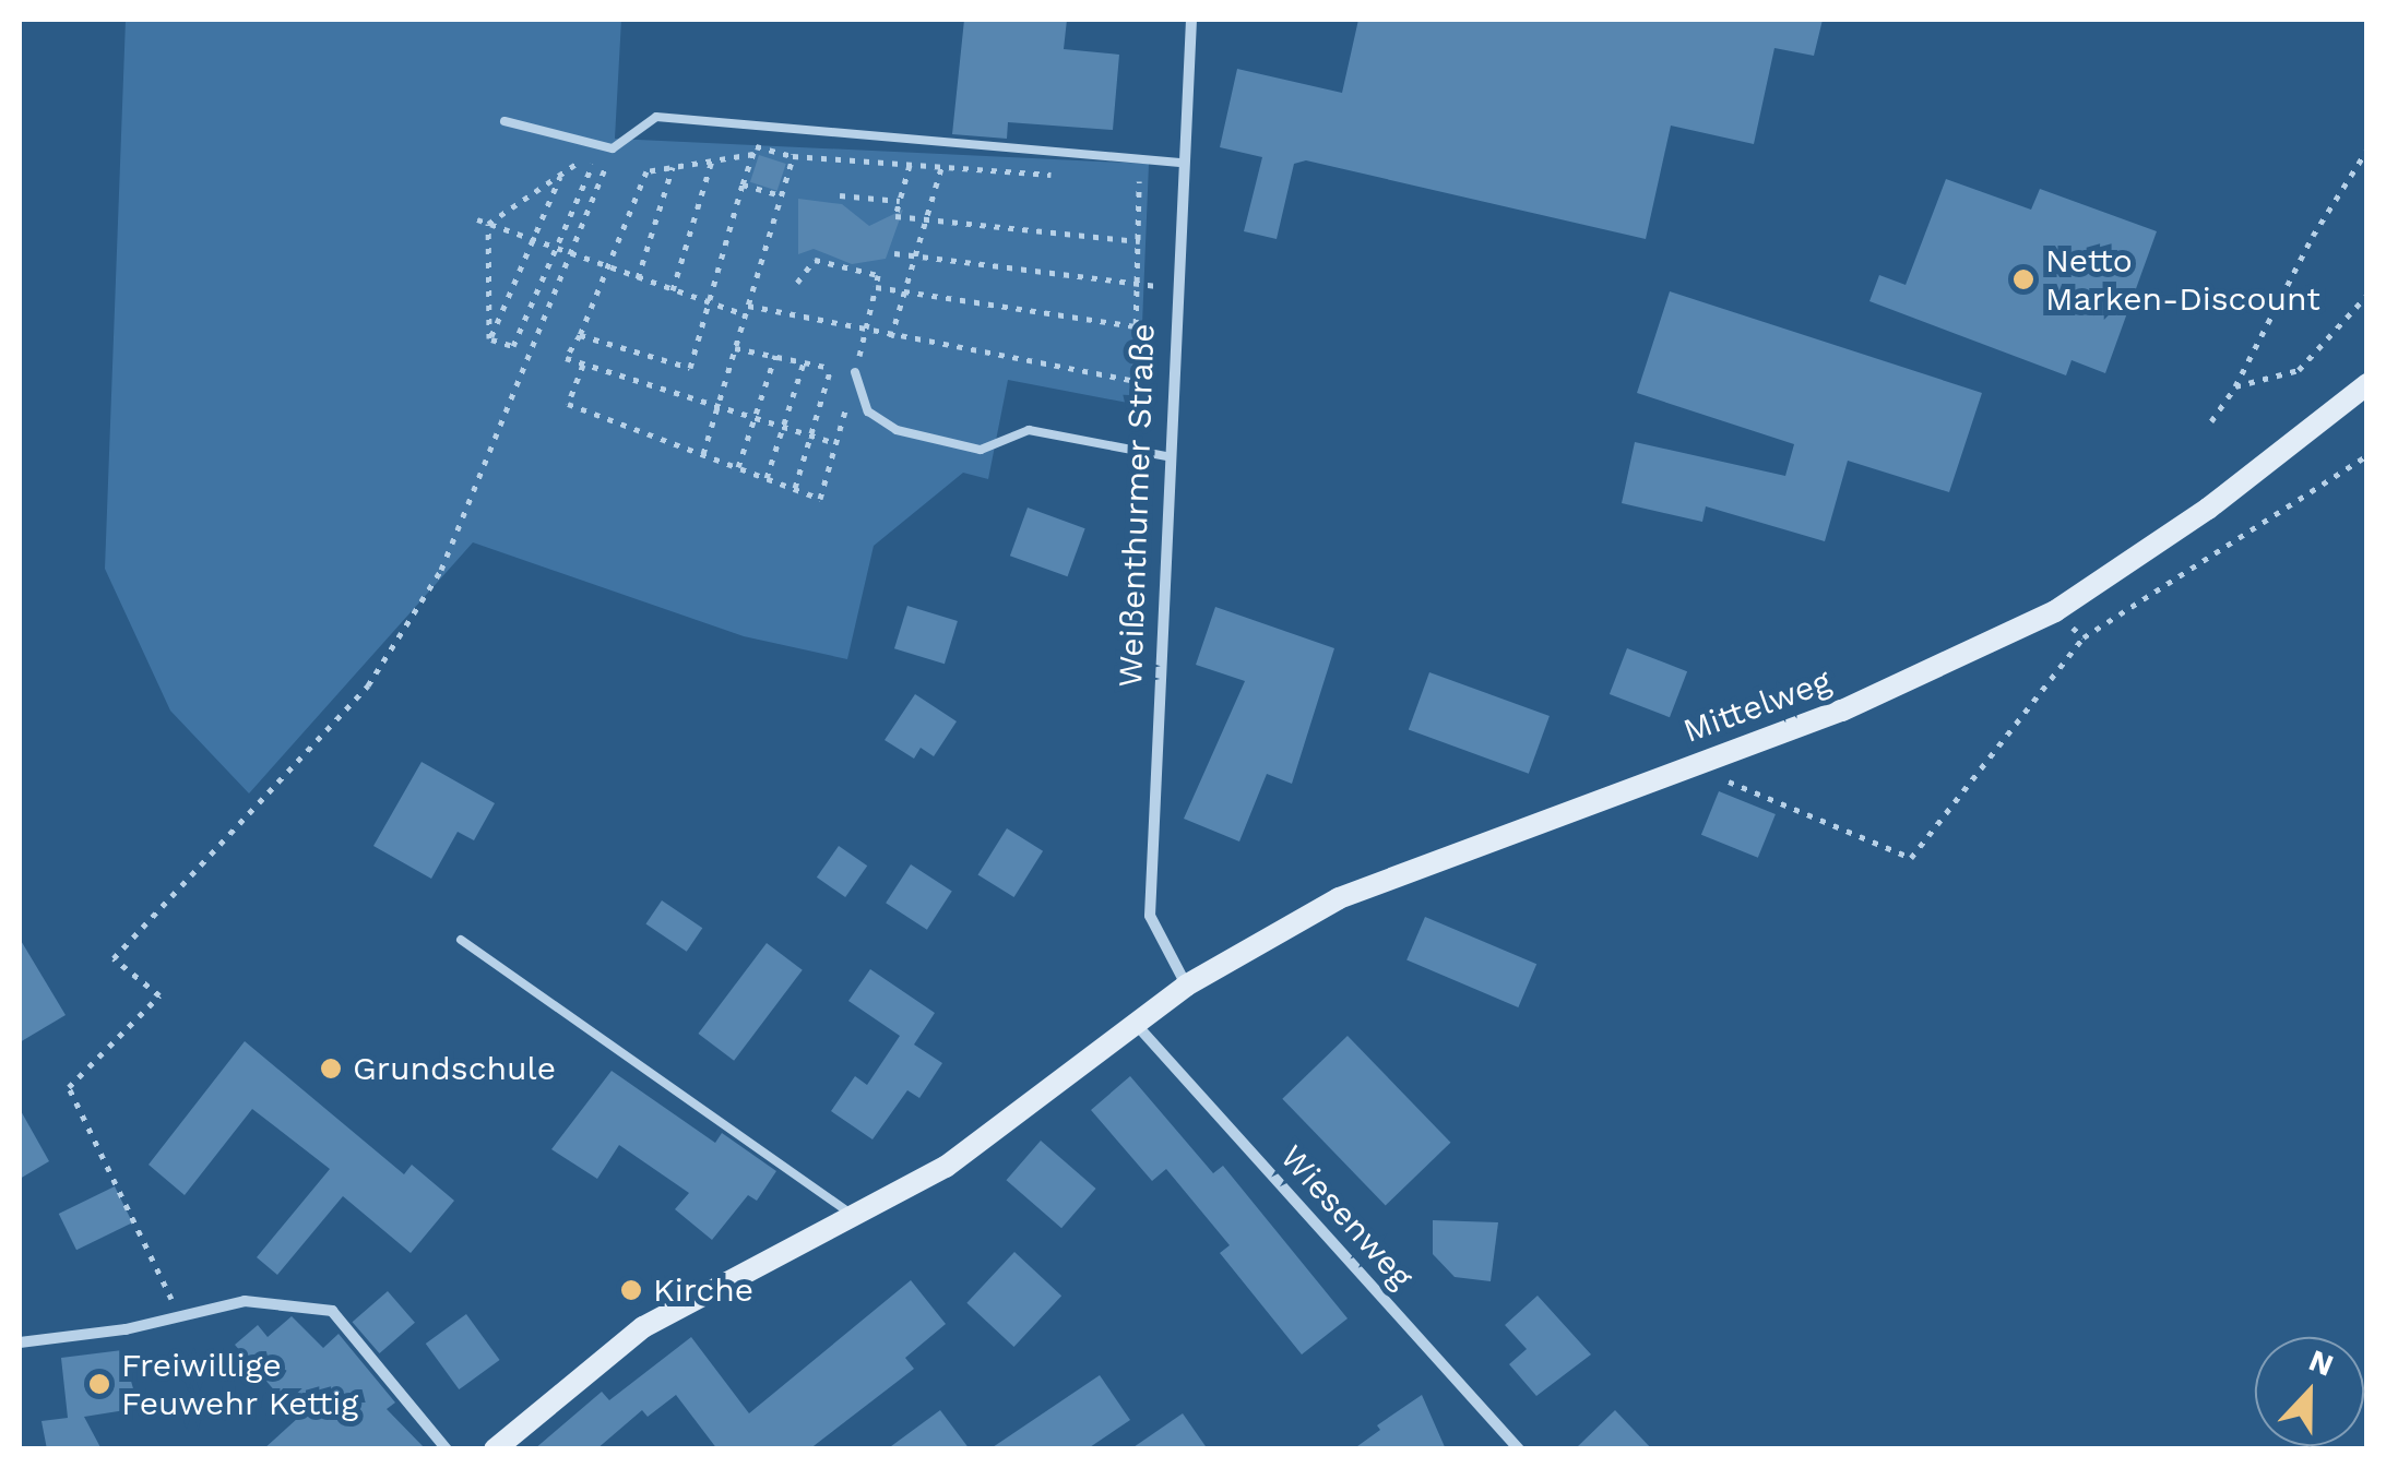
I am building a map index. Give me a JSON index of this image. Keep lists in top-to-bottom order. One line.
{"streets":{"street":["Weißenthurmer Straße","Mittelweg","Wiesenweg"]},"crossings":[["Weißenthurmer Straße","Mittelweg"],["Mittelweg","Wiesenweg"]],"places":["Netto Marken-Discount","Grundschule","Kirche","Freiwillige Feuwehr Kettig"],"north":"top"}
